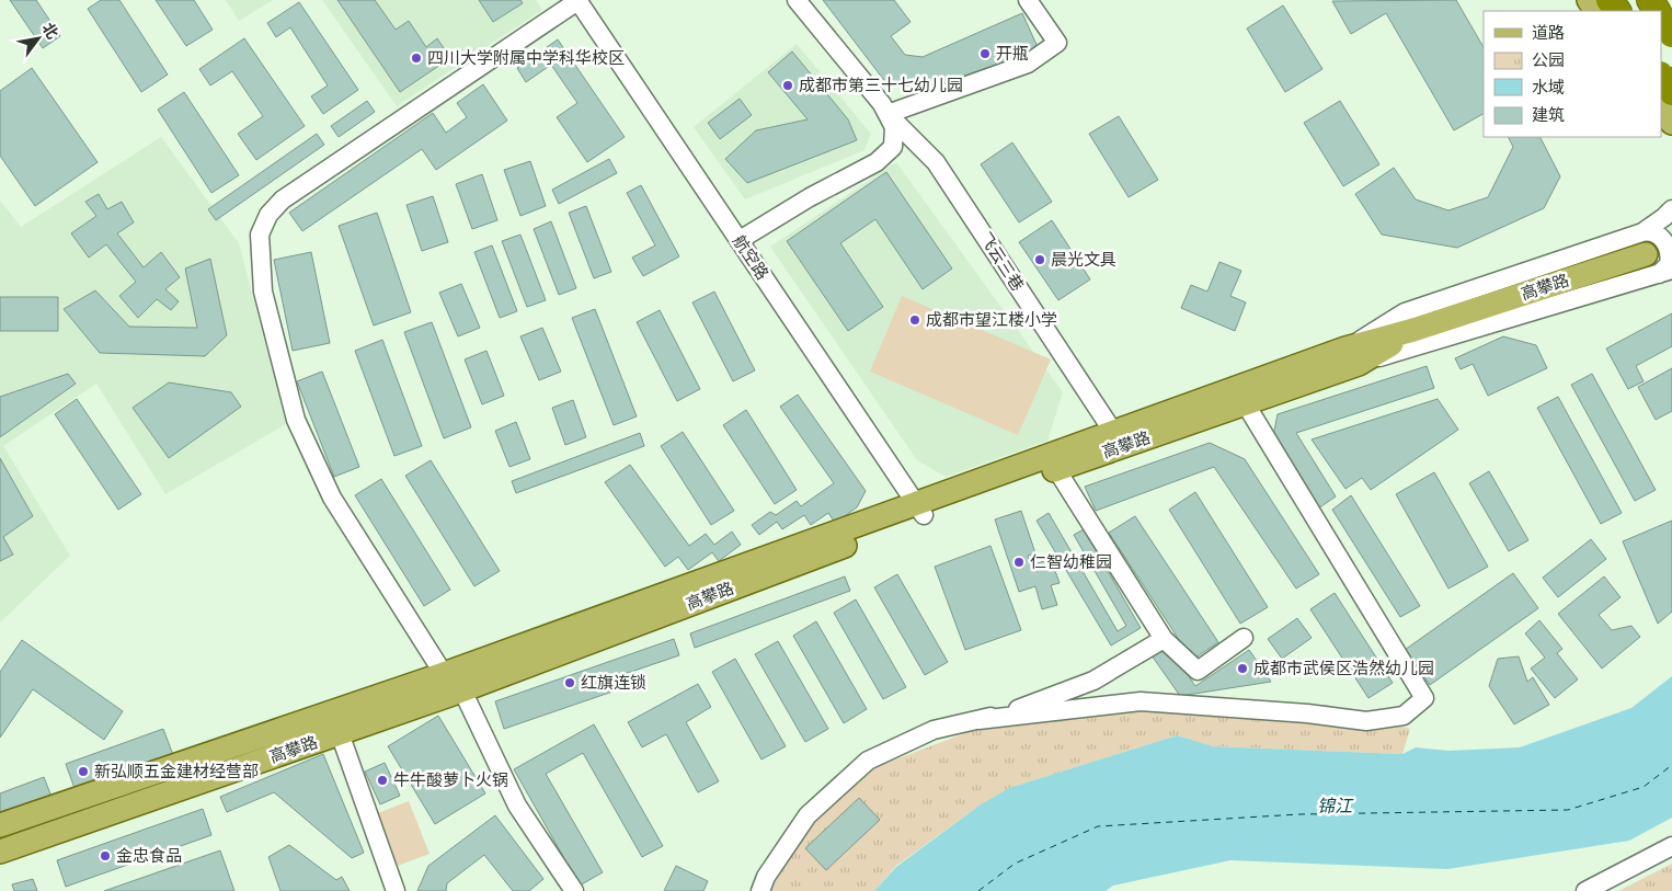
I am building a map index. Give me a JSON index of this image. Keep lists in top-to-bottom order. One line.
{"streets":{"main road":["高攀路"],"street":["航空路","飞云三巷"]},"crossings":[["航空路","高攀路"],["飞云三巷","高攀路"]],"water":["锦江"],"places":["开瓶","四川大学附属中学科华校区","成都市第三十七幼儿园","晨光文具","成都市望江楼小学","仁智幼稚园","成都市武侯区浩然幼儿园","红旗连锁","新弘顺五金建材经营部","牛牛酸萝卜火锅","金忠食品"],"legend":["道路","公园","水域","建筑"],"north":"top right"}
